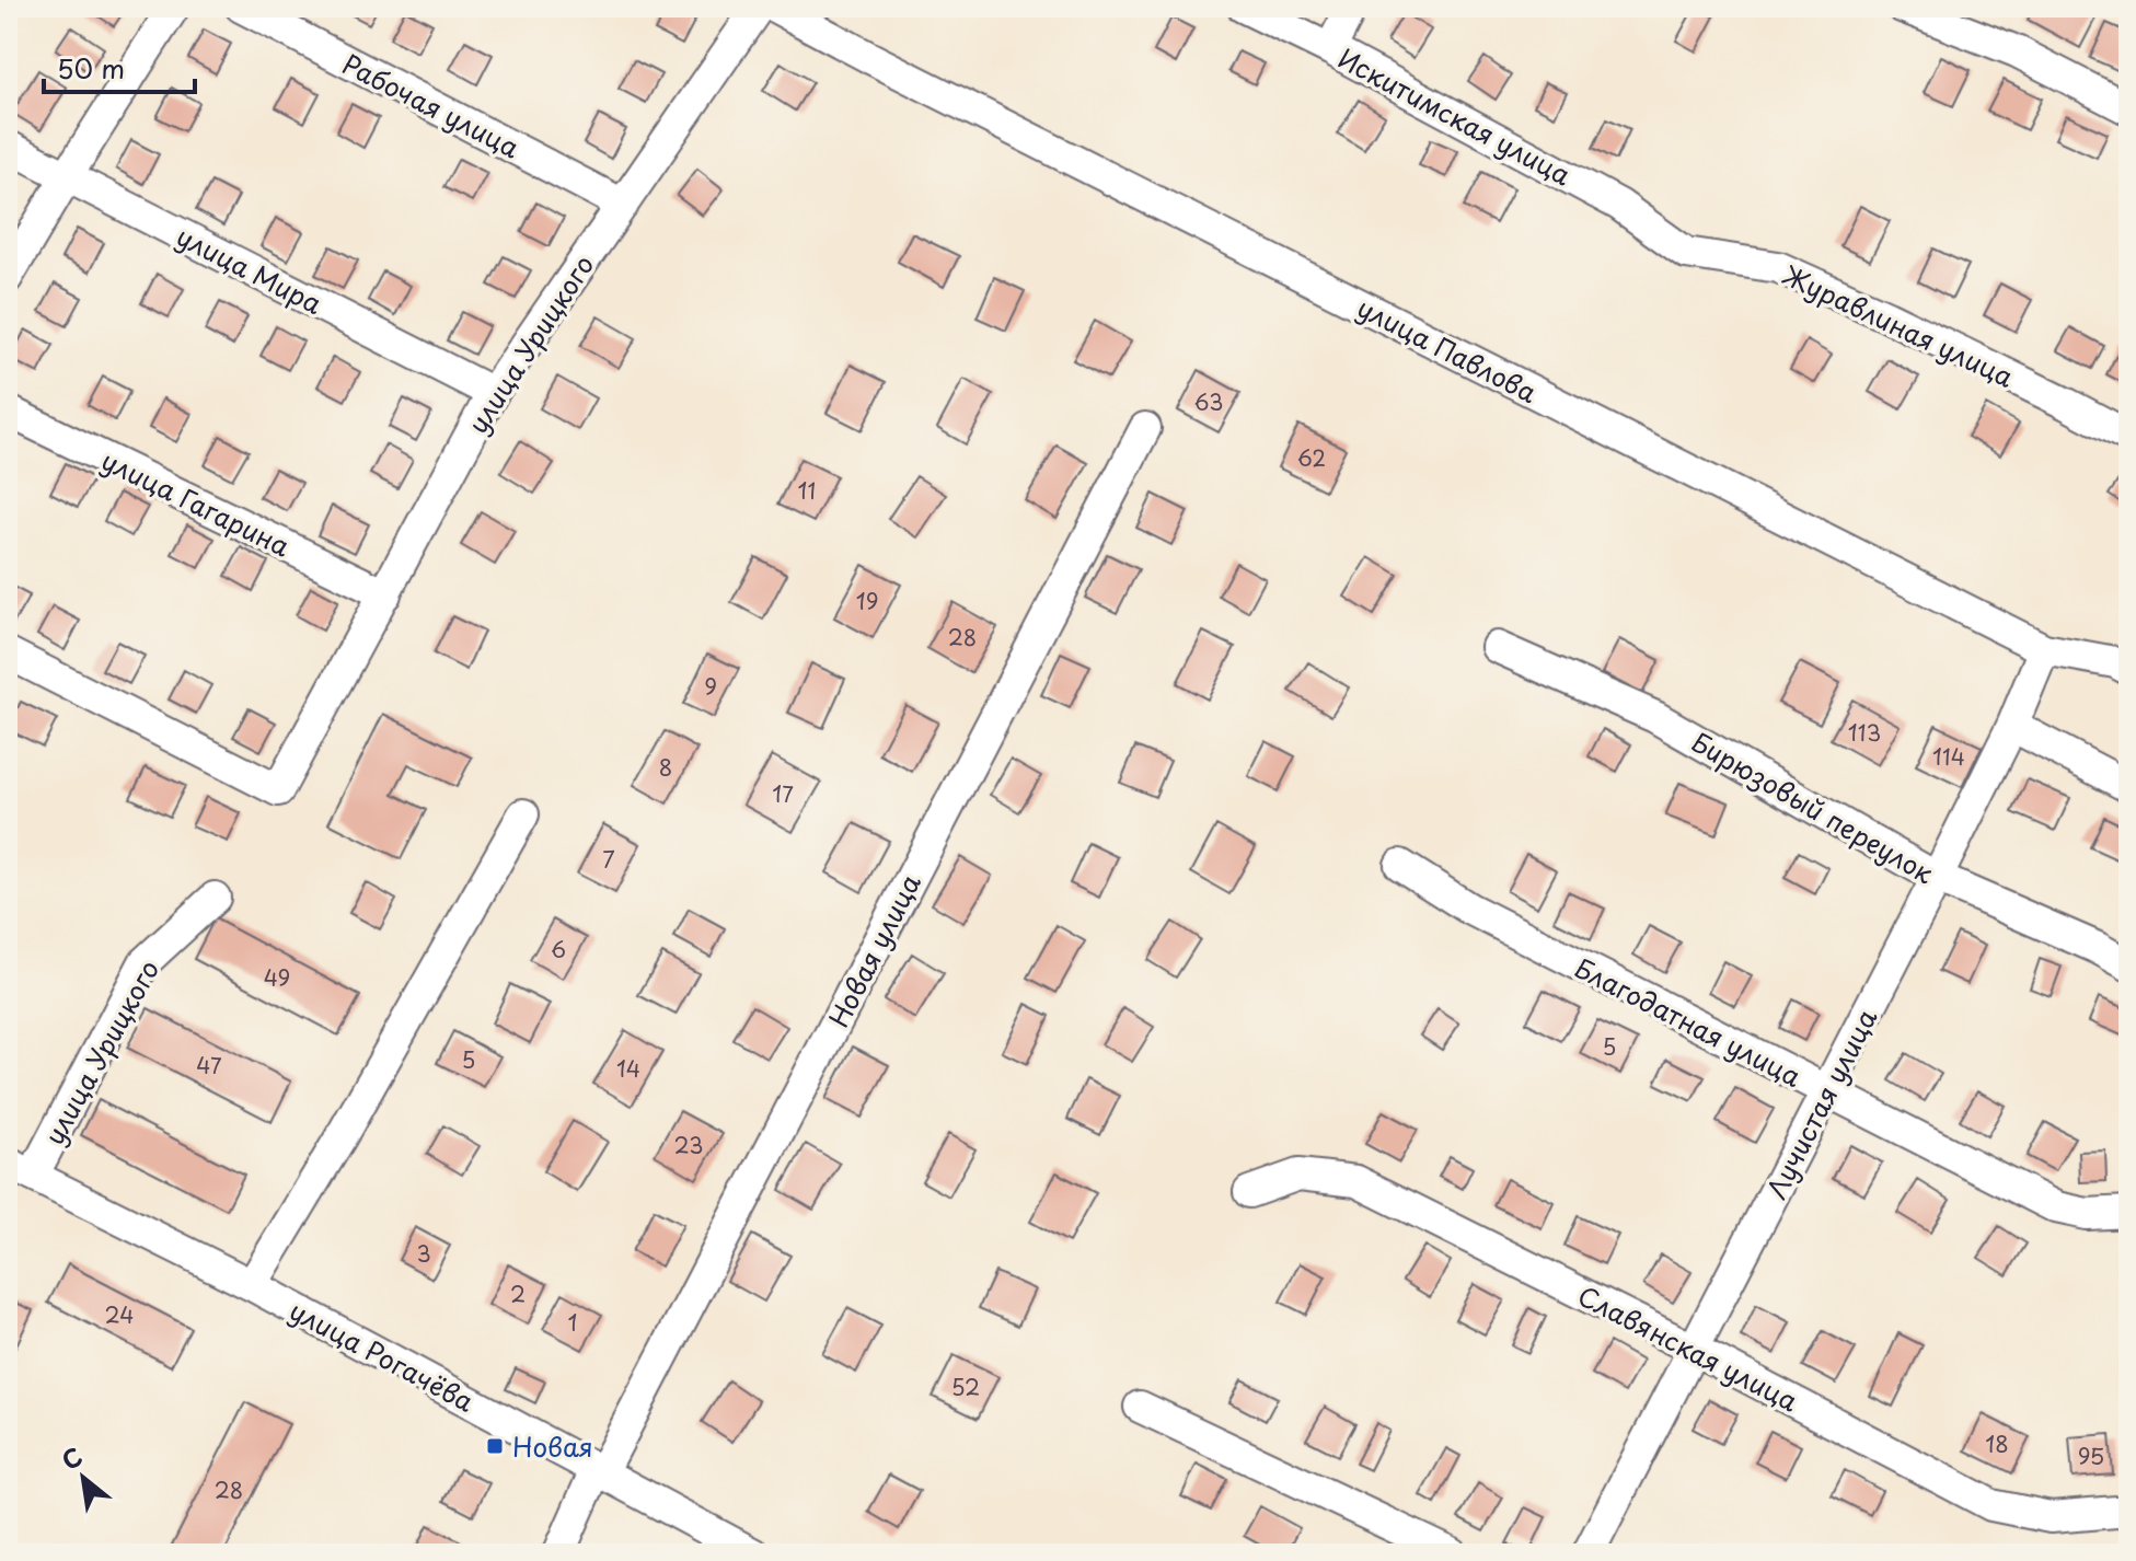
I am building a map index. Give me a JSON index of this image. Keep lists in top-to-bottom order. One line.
{"streets":{"street":["Рабочая улица","Искитимская улица","улица Мира","Журавлиная улица","улица Урицкого","улица Павлова","улица Гагарина","Бирюзовый переулок","Новая улица","Благодатная улица","Лучистая улица","Славянская улица","улица Рогачёва"]},"crossings":[["Рабочая улица","улица Урицкого"],["Искитимская улица","Журавлиная улица"],["улица Мира","улица Урицкого"],["улица Урицкого","улица Гагарина"],["улица Урицкого","улица Рогачёва"],["улица Павлова","Лучистая улица"],["Бирюзовый переулок","Лучистая улица"],["Новая улица","улица Рогачёва"],["Благодатная улица","Лучистая улица"],["Лучистая улица","Славянская улица"]],"places":{"transit":["Новая"]},"house_numbers":["63","62","11","19","28","9","113","114","8","17","7","6","49","5","5","47","14","23","3","2","24","1","52","18","95","28"],"scale_bar":"50 m","north":"top left"}
